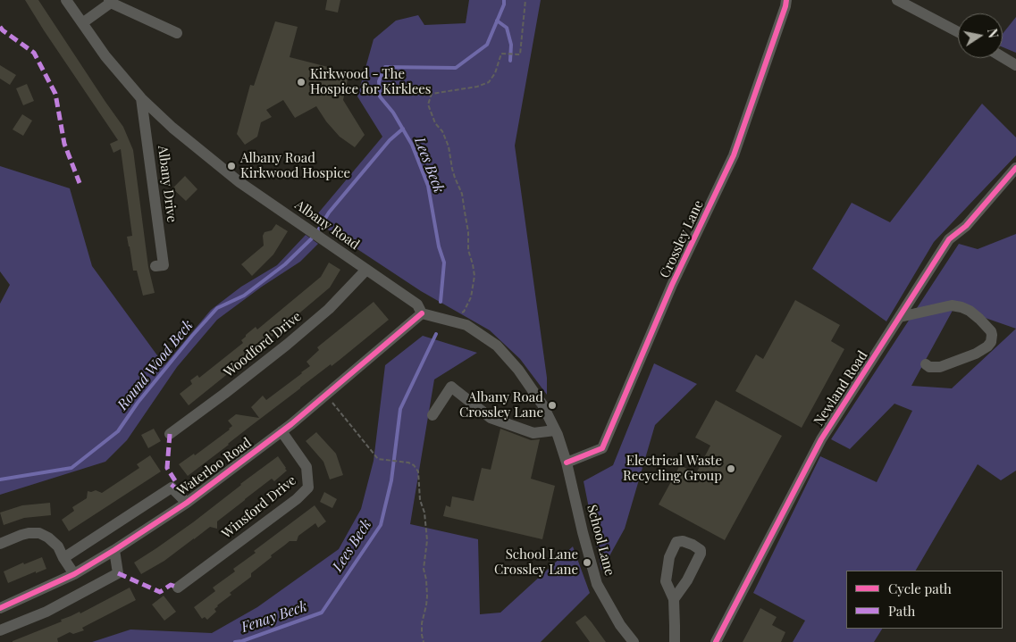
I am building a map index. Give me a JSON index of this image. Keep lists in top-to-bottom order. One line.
{"streets":{"street":["Albany Drive","Albany Road","Crossley Lane","Woodford Drive","Newland Road","Waterloo Road","Winsford Drive","School Lane"]},"crossings":[["Albany Drive","Albany Road"],["Albany Road","Woodford Drive"],["Albany Road","Waterloo Road"],["Crossley Lane","School Lane"],["Waterloo Road","Winsford Drive"]],"water":["Lees Beck","Round Wood Beck","Fenay Beck"],"places":["Kirkwood - The Hospice for Kirklees","Albany Road Kirkwood Hospice","Albany Road Crossley Lane","Electrical Waste Recycling Group","School Lane Crossley Lane"],"legend":["Cycle path","Path"],"north":"right"}
